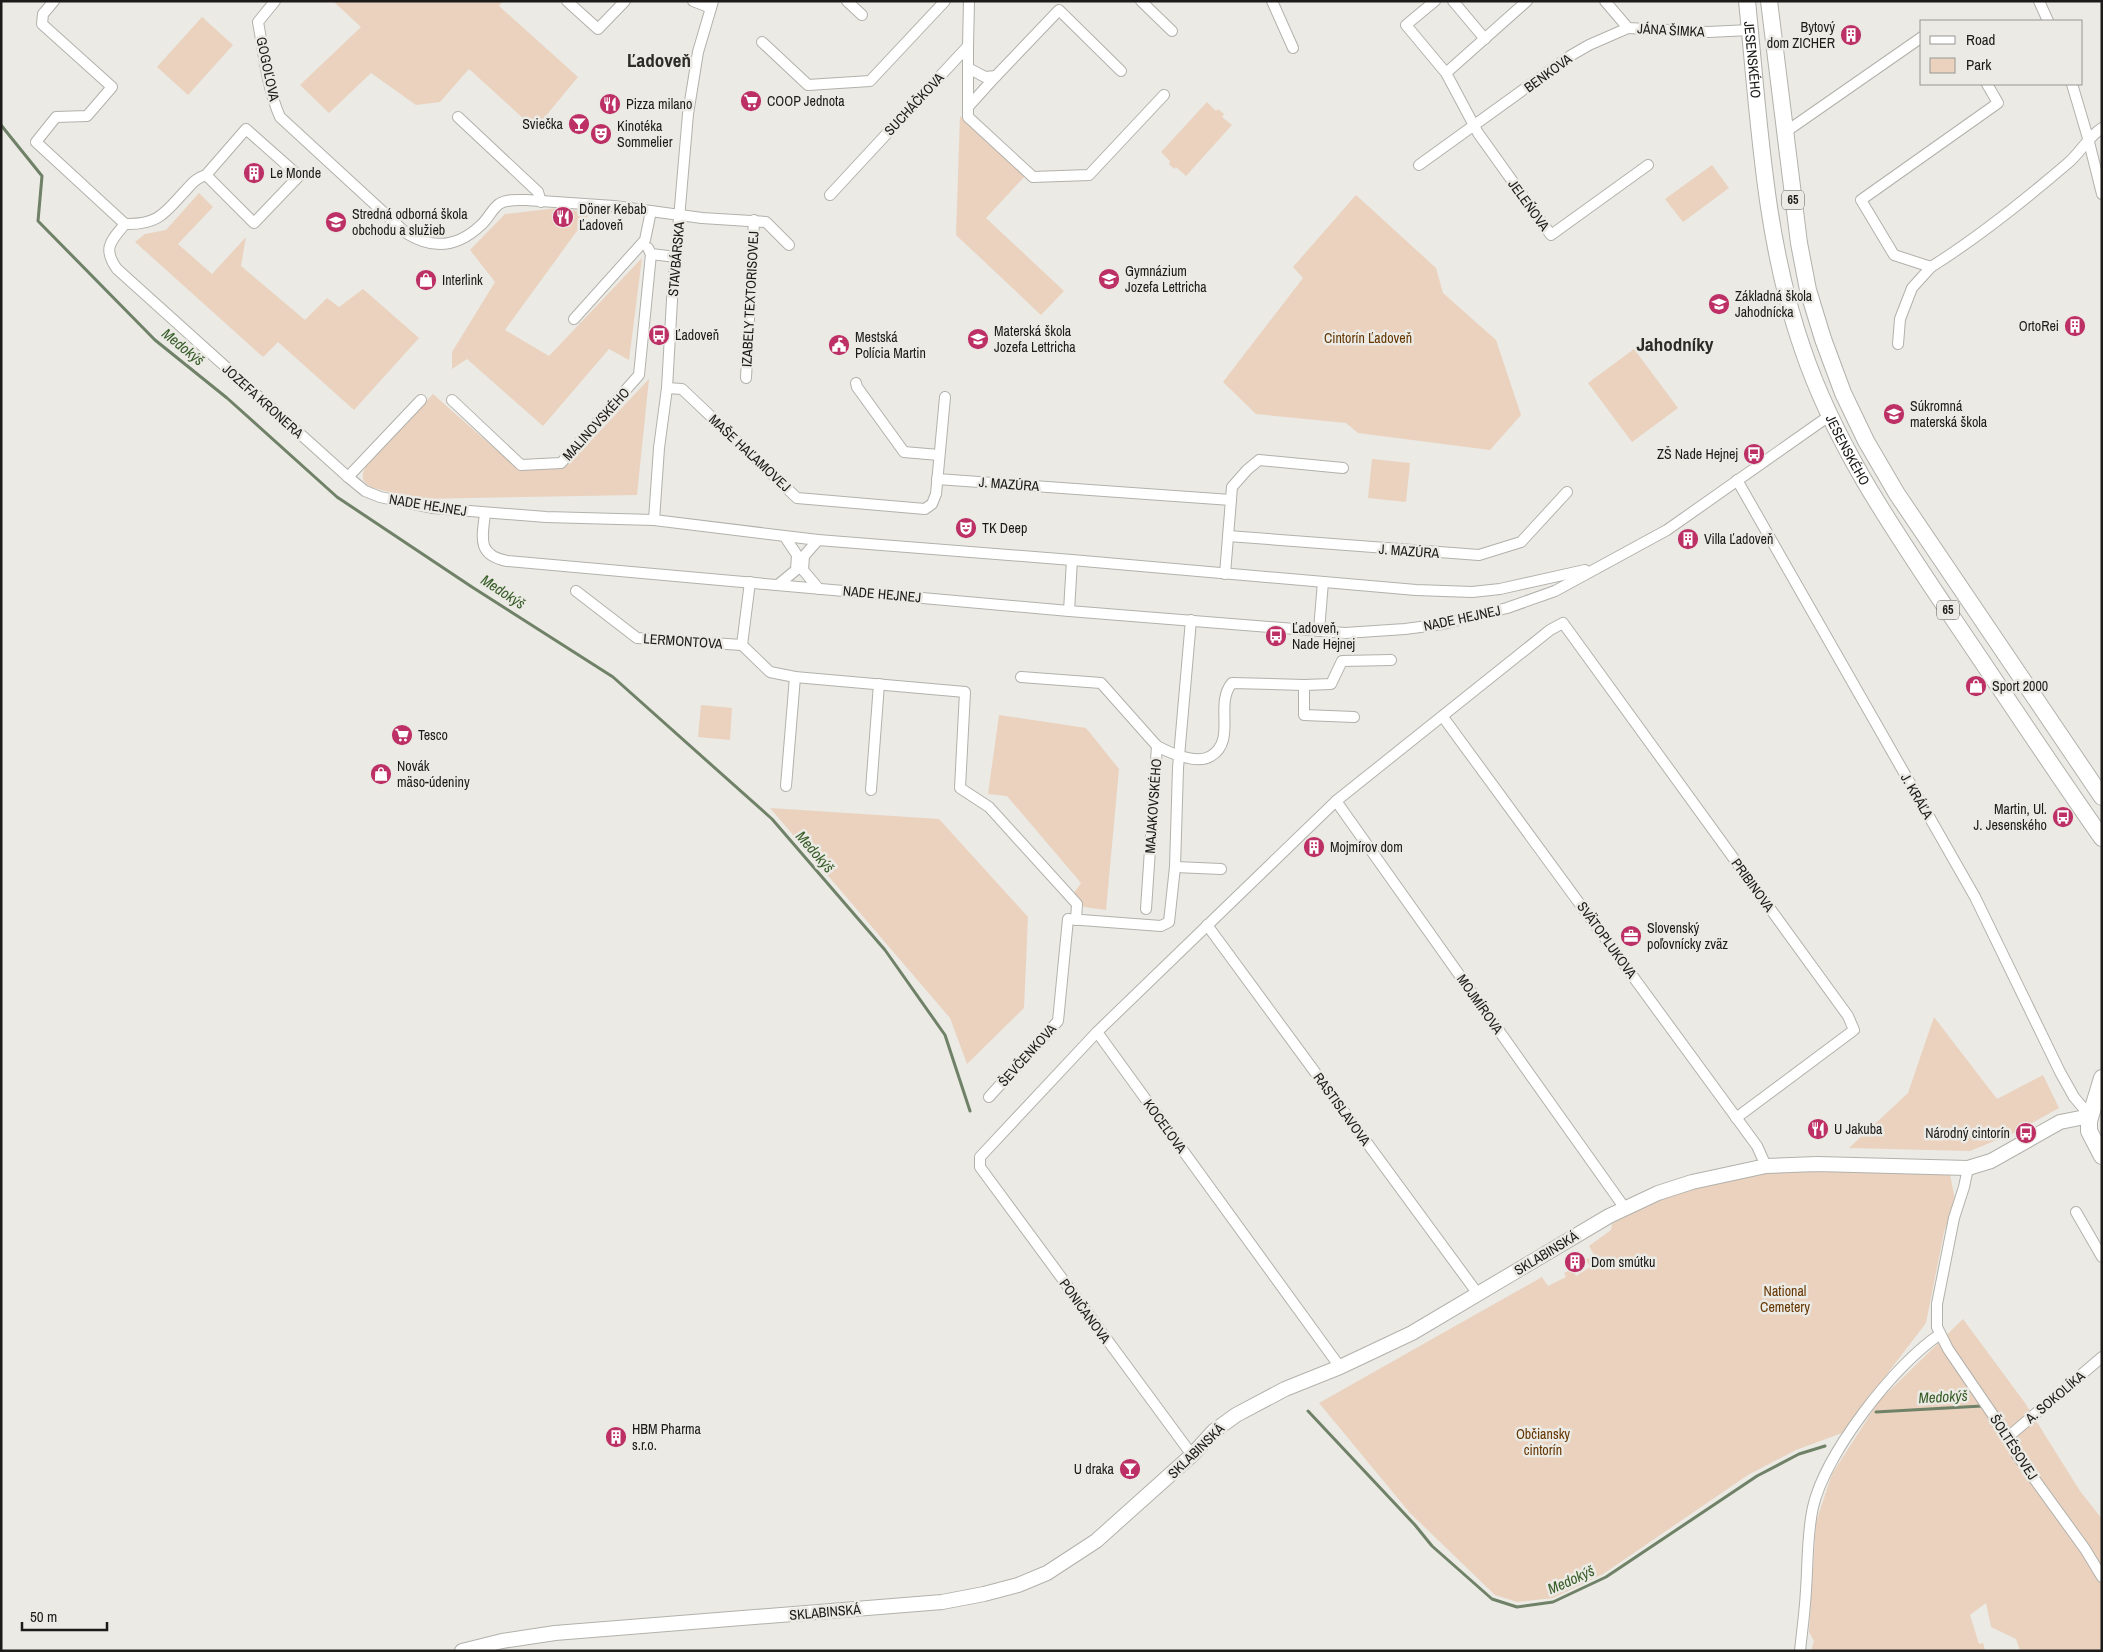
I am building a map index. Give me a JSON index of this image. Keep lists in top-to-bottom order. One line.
{"streets":{"main road":["JESENSKÉHO","65"],"street":["JÁNA ŠIMKA","GOGOĽOVA","BENKOVA","SUCHÁČKOVA","JELEŇOVA","STAVBÁRSKA","IZABELY TEXTORISOVEJ","JOZEFA KRONERA","MALINOVSKÉHO","MAŠE HAĽAMOVEJ","J. MAZÚRA","NADE HEJNEJ","LERMONTOVA","J. KRÁĽA","MAJAKOVSKÉHO","PRIBINOVA","SVÄTOPLUKOVA","MOJMÍROVA","ŠEVČENKOVA","RASTISLAVOVA","KOCEĽOVA","SKLABINSKÁ","PONIČANOVA","A. SOKOLÍKA","ŠOLTÉSOVEJ"]},"crossings":[["JÁNA ŠIMKA","JESENSKÉHO"],["JÁNA ŠIMKA","BENKOVA"],["JESENSKÉHO","NADE HEJNEJ"],["GOGOĽOVA","STAVBÁRSKA"],["GOGOĽOVA","IZABELY TEXTORISOVEJ"],["BENKOVA","JELEŇOVA"],["STAVBÁRSKA","IZABELY TEXTORISOVEJ"],["STAVBÁRSKA","MAŠE HAĽAMOVEJ"],["STAVBÁRSKA","NADE HEJNEJ"],["JOZEFA KRONERA","NADE HEJNEJ"],["MAŠE HAĽAMOVEJ","J. MAZÚRA"],["NADE HEJNEJ","J. KRÁĽA"],["LERMONTOVA","ŠEVČENKOVA"],["PRIBINOVA","SVÄTOPLUKOVA"],["SVÄTOPLUKOVA","SKLABINSKÁ"],["MOJMÍROVA","SKLABINSKÁ"],["RASTISLAVOVA","SKLABINSKÁ"],["KOCEĽOVA","SKLABINSKÁ"],["KOCEĽOVA","PONIČANOVA"],["SKLABINSKÁ","PONIČANOVA"],["SKLABINSKÁ","ŠOLTÉSOVEJ"],["A. SOKOLÍKA","ŠOLTÉSOVEJ"]],"districts":["Ľadoveň","Jahodníky"],"water":["Medokýš"],"parks":["Cintorín Ľadoveň","National Cemetery","Občiansky cintorín"],"places":{"building":["Bytový dom ZICHER","Le Monde","OrtoRei","Villa Ľadoveň","Mojmírov dom","Dom smútku","HBM Pharma s.r.o."],"supermarket":["COOP Jednota","Tesco"],"restaurant":["Pizza milano","Döner Kebab Ľadoveň","U Jakuba"],"bar":["Sviečka","U draka"],"theatre":["Kinotéka Sommelier","TK Deep"],"school or university":["Stredná odborná škola obchodu a služieb","Gymnázium Jozefa Lettricha","Základná škola Jahodnícka","Materská škola Jozefa Lettricha","Súkromná materská škola"],"shop":["Interlink","Sport 2000","Novák mäso-údeniny"],"bus stop":["Ľadoveň","ZŠ Nade Hejnej","Ľadoveň, Nade Hejnej","Martin, Ul. J. Jesenského","Národný cintorín"],"public building":["Mestská Polícia Martin"],"office":["Slovenský poľovnícky zväz"]},"legend":["Road","Park"],"scale_bar":"50 m"}
